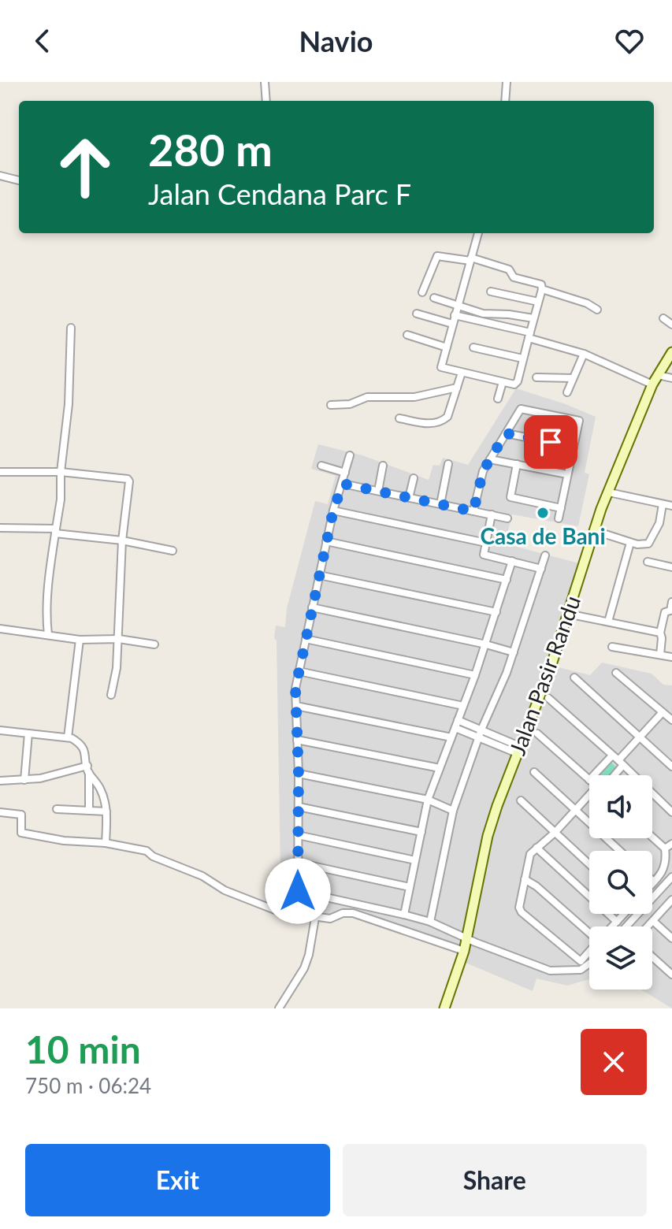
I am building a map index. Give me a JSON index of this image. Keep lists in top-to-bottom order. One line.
{"streets":{"main road":["Jalan Pasir Randu"]},"places":["Casa de Bani"],"page":{"header":"Navio","turn":["280 m","Jalan Cendana Parc F"],"heading":["10 min","750 m · 06:24"],"buttons":["Exit","Share"]}}
